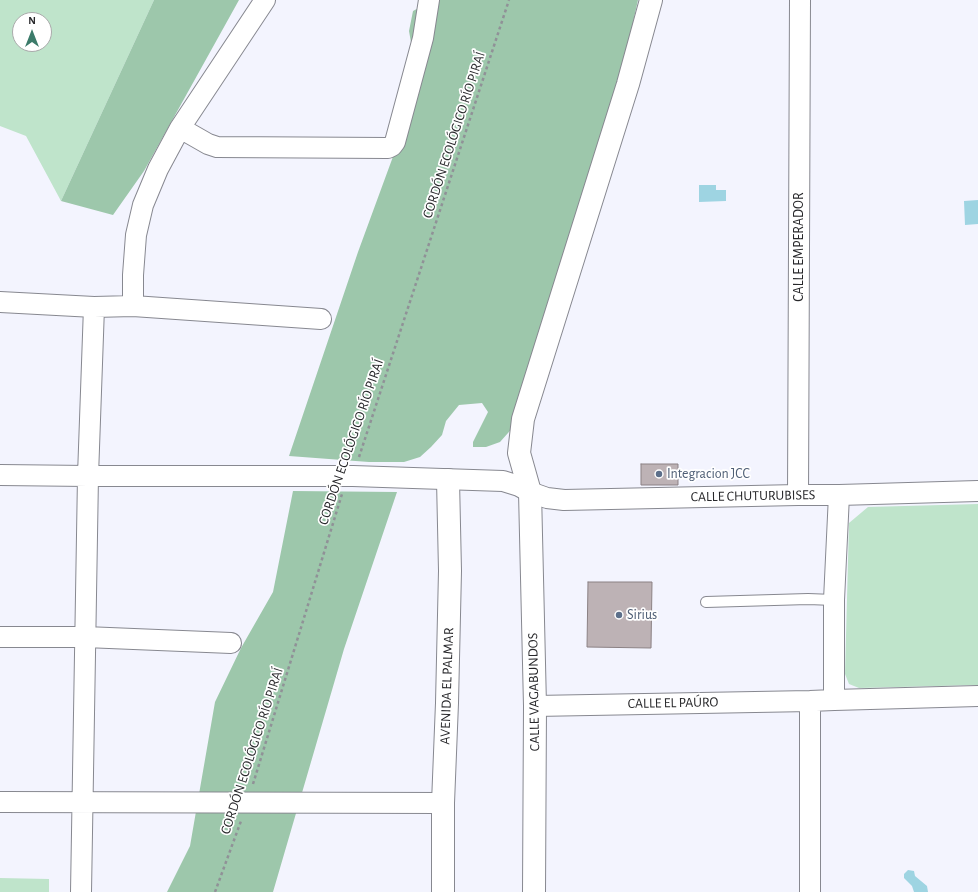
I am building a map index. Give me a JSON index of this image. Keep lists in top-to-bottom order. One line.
{"streets":{"street":["CALLE EMPERADOR","CALLE CHUTURUBISES","AVENIDA EL PALMAR","CALLE VAGABUNDOS","CALLE EL PAÚRO"],"path":["CORDÓN ECOLÓGICO RÍO PIRAÍ"]},"crossings":[["CORDÓN ECOLÓGICO RÍO PIRAÍ","CALLE CHUTURUBISES"],["CALLE EMPERADOR","CALLE CHUTURUBISES"],["CALLE CHUTURUBISES","AVENIDA EL PALMAR"],["CALLE CHUTURUBISES","CALLE VAGABUNDOS"],["CALLE VAGABUNDOS","CALLE EL PAÚRO"]],"places":["Integracion JCC","Sirius"],"north":"top"}
